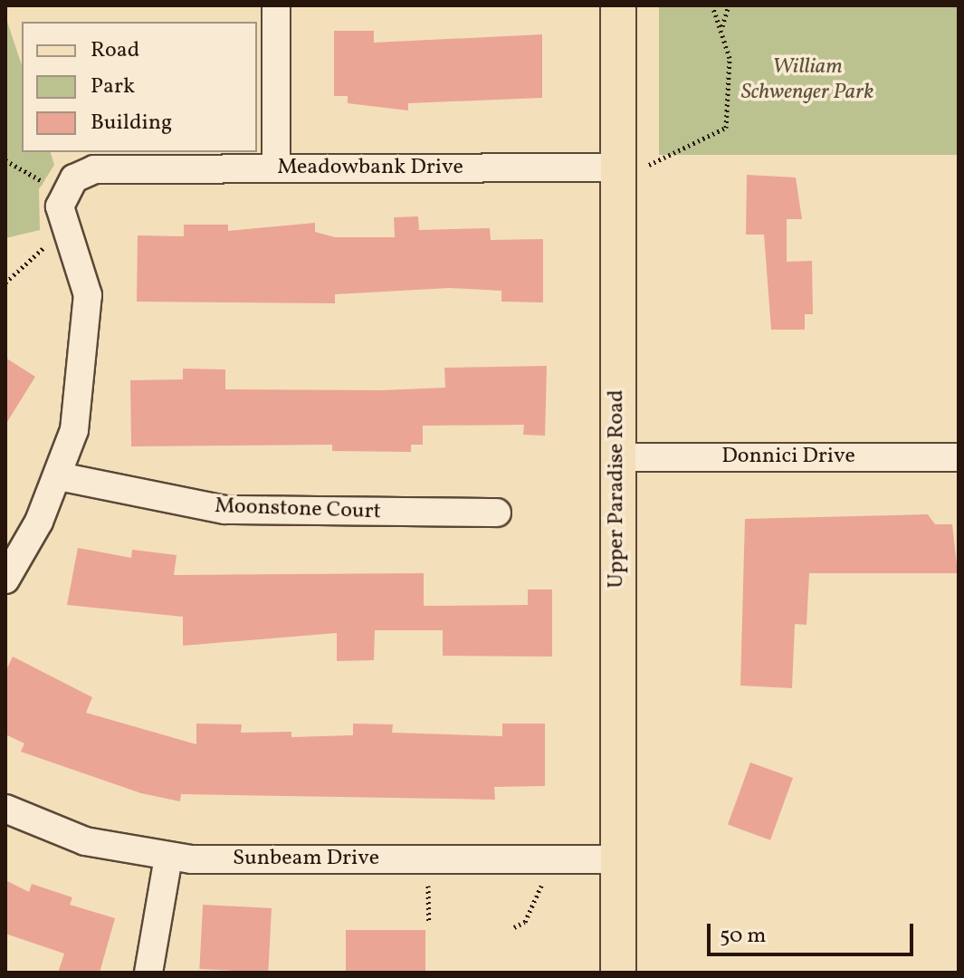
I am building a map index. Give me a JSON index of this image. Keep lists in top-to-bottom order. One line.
{"streets":{"main road":["Upper Paradise Road"],"street":["Meadowbank Drive","Donnici Drive","Moonstone Court","Sunbeam Drive"]},"crossings":[["Meadowbank Drive","Upper Paradise Road"],["Donnici Drive","Upper Paradise Road"],["Upper Paradise Road","Sunbeam Drive"]],"parks":["William Schwenger Park"],"legend":["Road","Park","Building"],"scale_bar":"50 m"}
